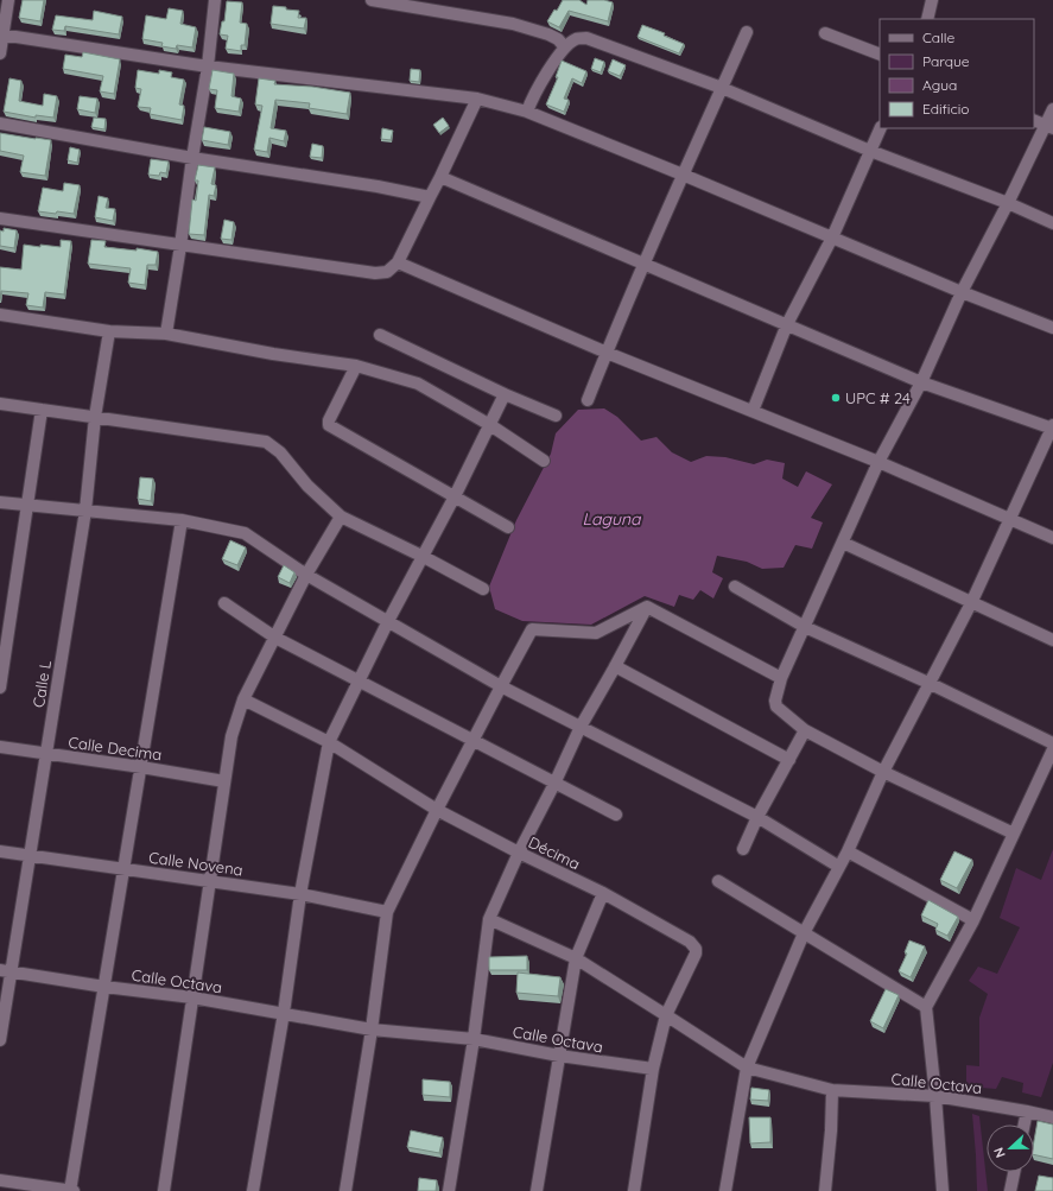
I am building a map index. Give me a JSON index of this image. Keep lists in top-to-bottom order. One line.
{"streets":{"street":["Calle L","Calle Decima","Décima","Calle Novena","Calle Octava"]},"crossings":[["Calle L","Calle Decima"],["Calle L","Calle Novena"],["Calle L","Calle Octava"],["Décima","Calle Octava"]],"water":["Laguna"],"places":["UPC # 24"],"legend":["Calle","Parque","Agua","Edificio"],"north":"left"}
